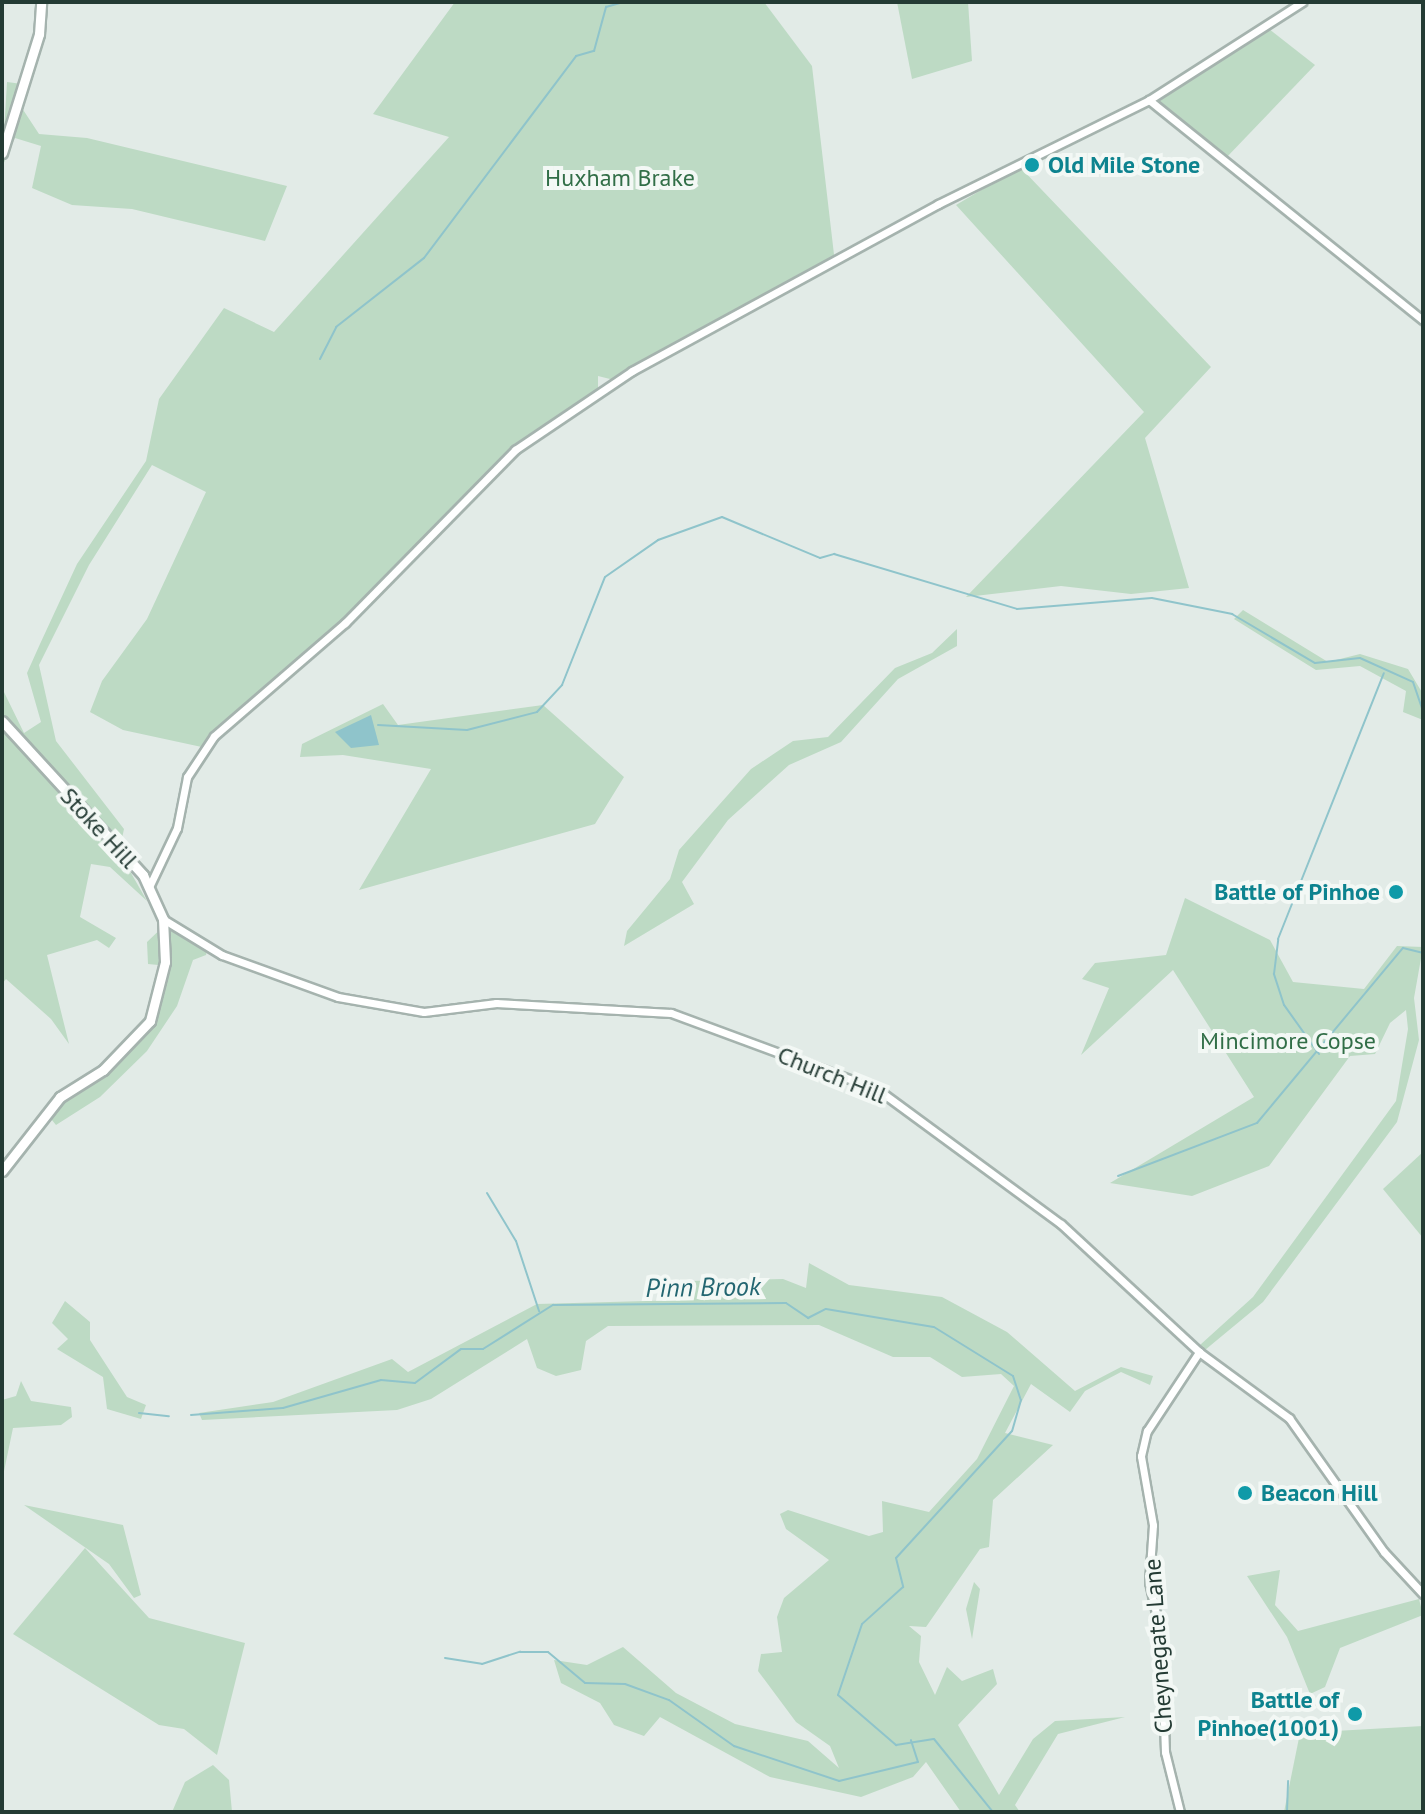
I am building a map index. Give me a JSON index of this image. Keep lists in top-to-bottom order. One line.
{"streets":{"street":["Stoke Hill","Church Hill","Cheynegate Lane"]},"crossings":[["Stoke Hill","Church Hill"],["Church Hill","Cheynegate Lane"]],"water":["Pinn Brook"],"parks":["Huxham Brake","Mincimore Copse"],"places":["Old Mile Stone","Battle of Pinhoe","Beacon Hill","Battle of Pinhoe(1001)"]}
